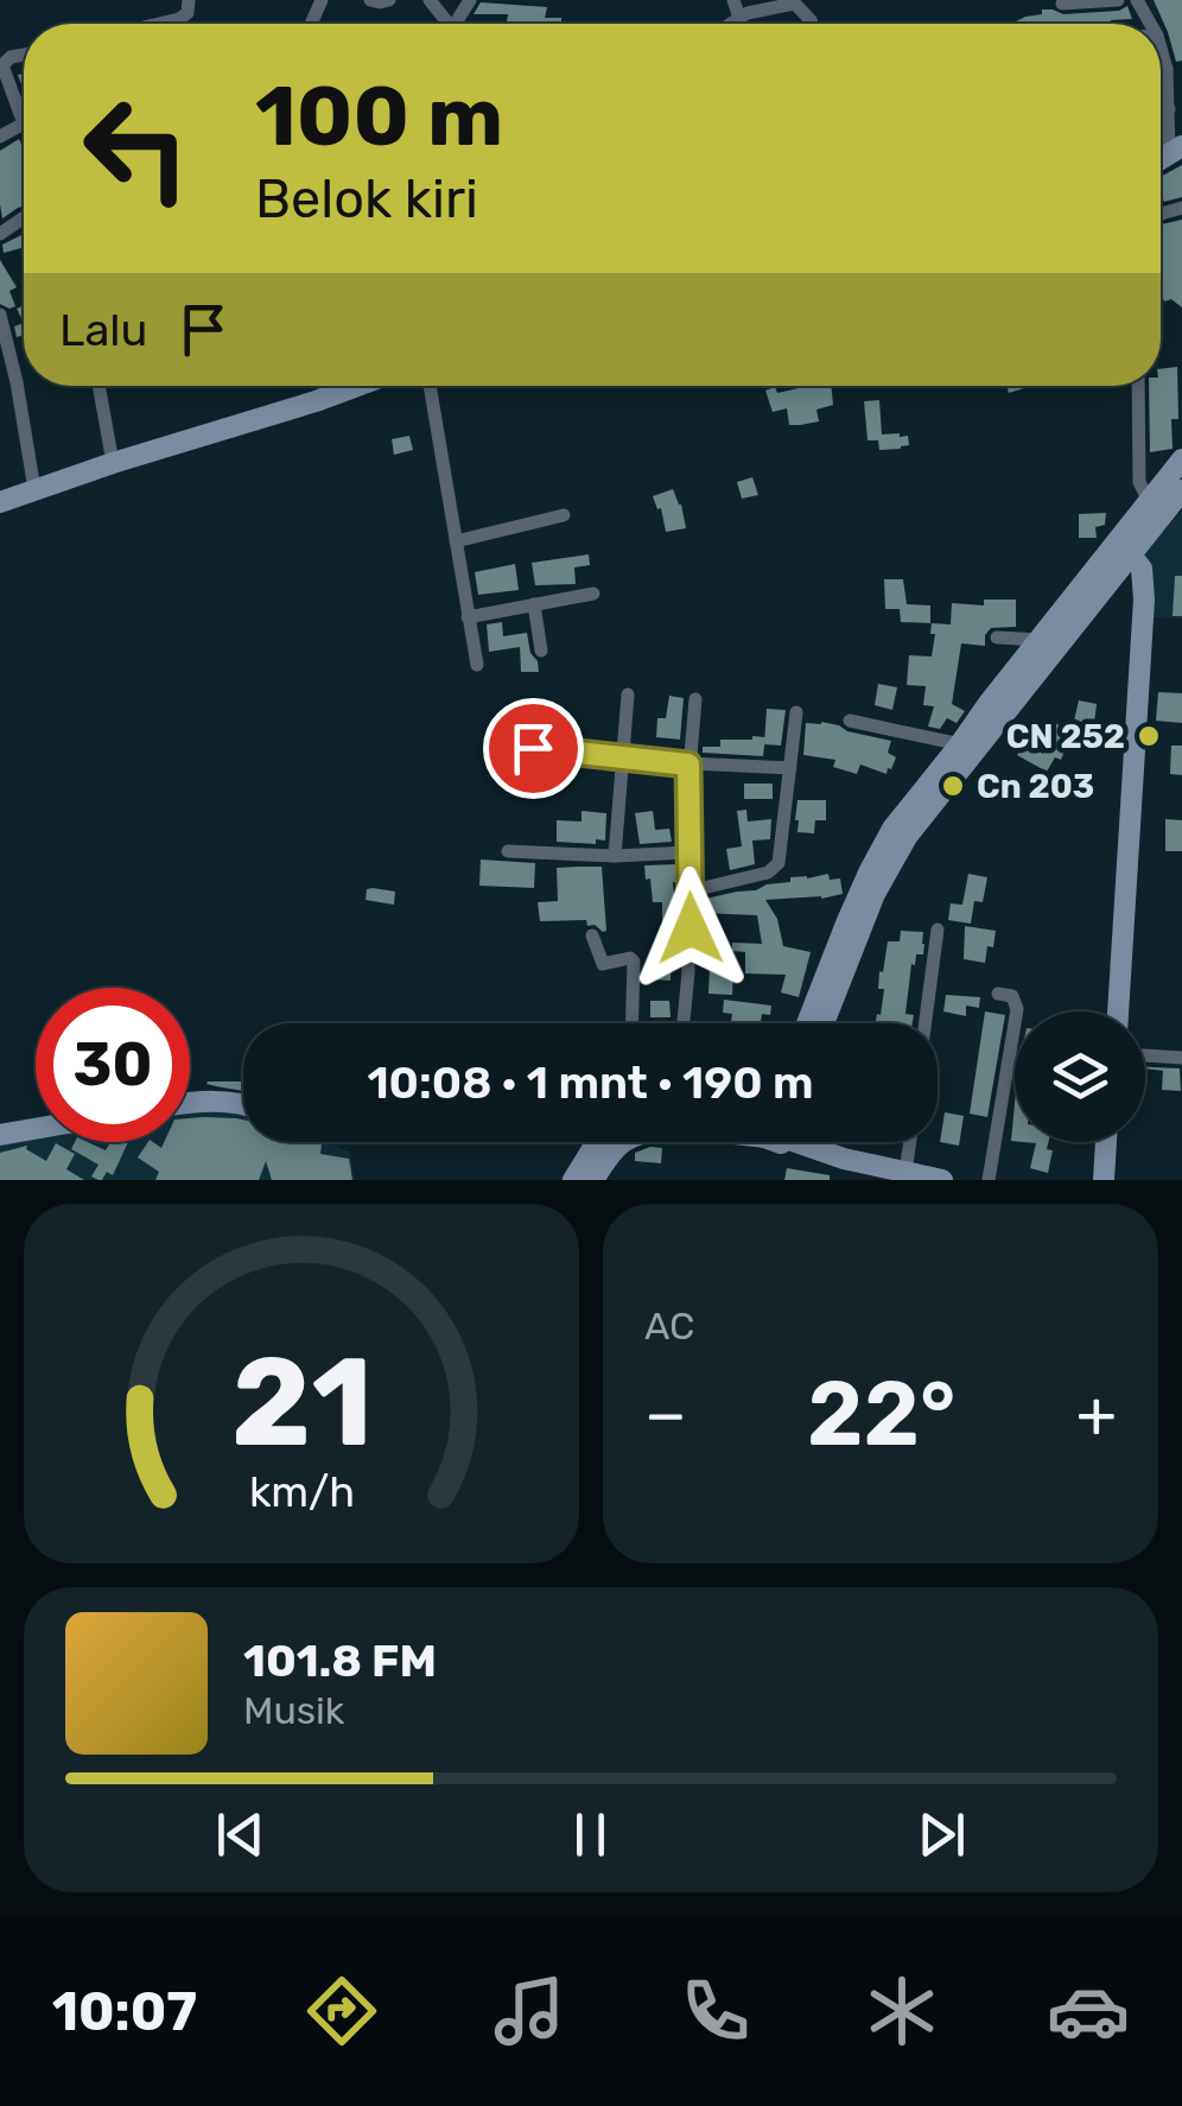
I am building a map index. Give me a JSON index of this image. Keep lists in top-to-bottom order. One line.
{"places":["CN 252","Cn 203"],"page":{"turn":["100 m","Belok kiri"],"then":"Lalu","limit":"30","trip":"10:08 · 1 mnt · 190 m","tile":"AC","heat":["−","22°","+"],"song":["101.8 FM","Musik"],"tabs":"10:07","gauge":["21","km/h"]}}
